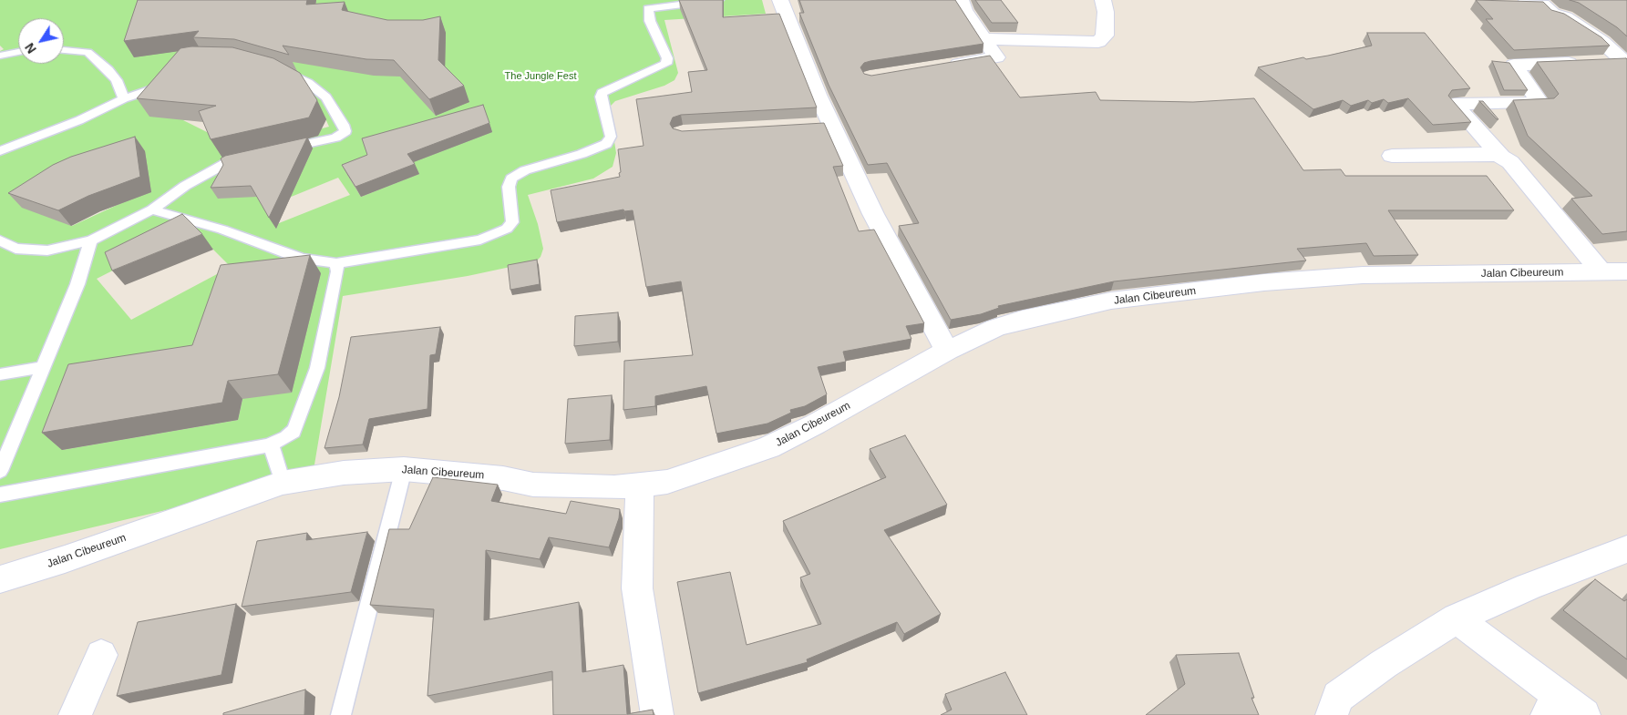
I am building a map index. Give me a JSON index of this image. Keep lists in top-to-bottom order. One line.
{"streets":{"street":["Jalan Cibeureum"]},"parks":["The Jungle Fest"],"north":"bottom left"}
